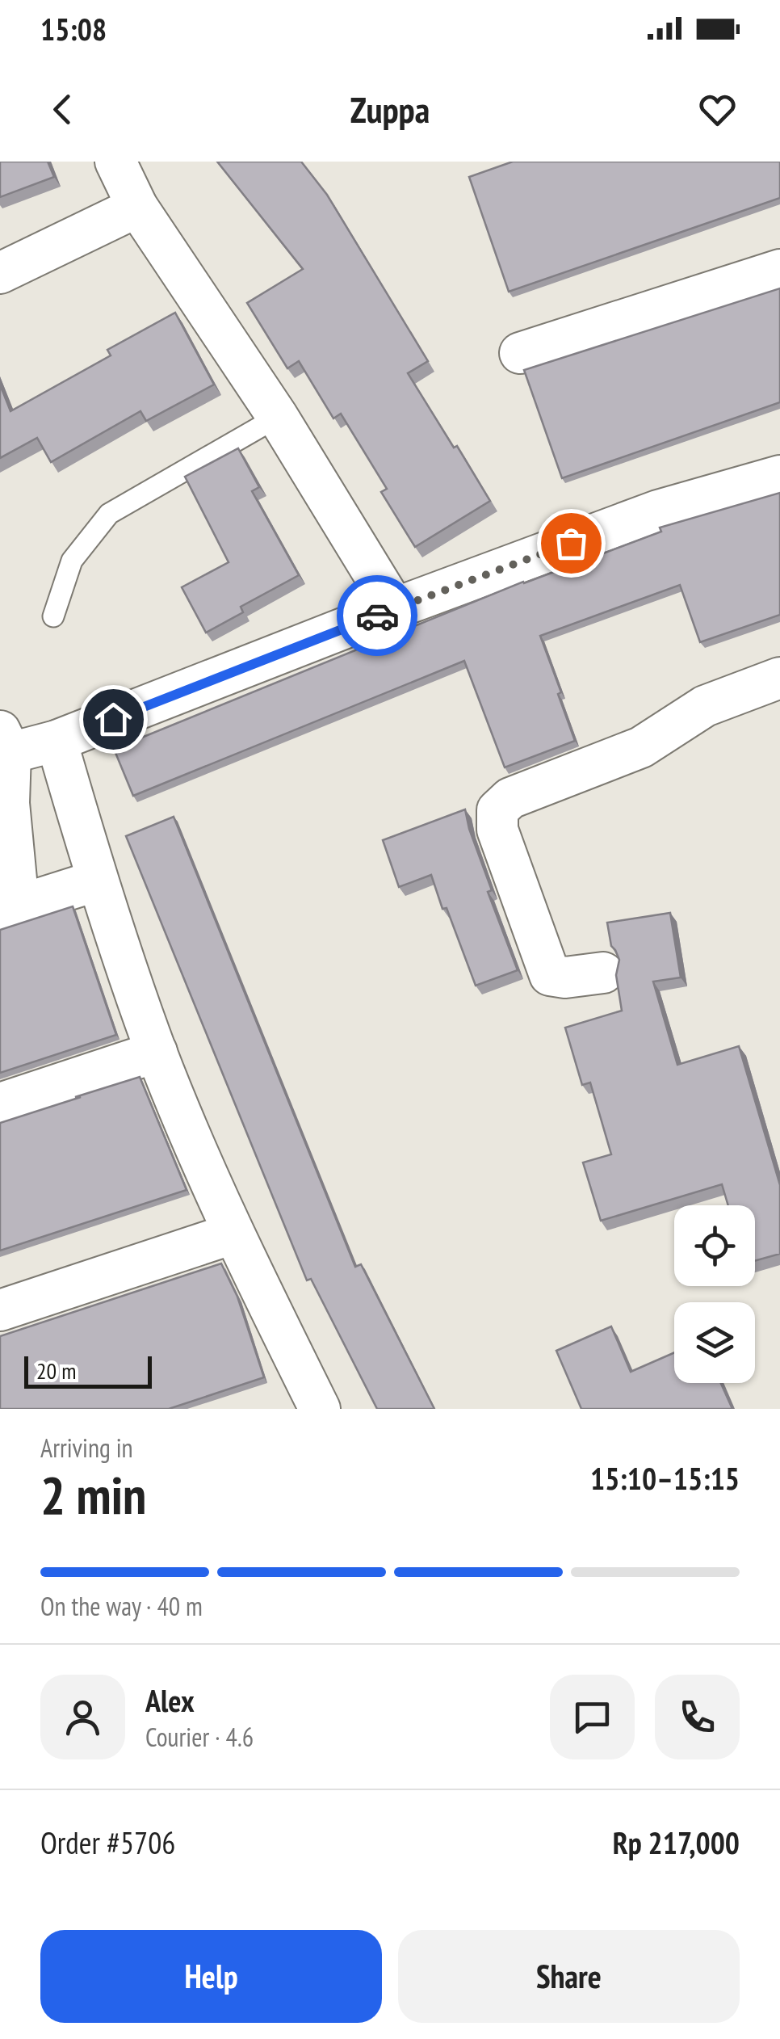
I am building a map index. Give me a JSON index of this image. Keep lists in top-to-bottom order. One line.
{"scale_bar":"20 m","page":{"status":"15:08","header":"Zuppa","scale":"20 m","heading":["2 min","Arriving in","15:10–15:15"],"panel":["Alex","Courier · 4.6","Order #5706","Rp 217,000"],"bar":"On the way · 40 m","buttons":["Help","Share"]}}
